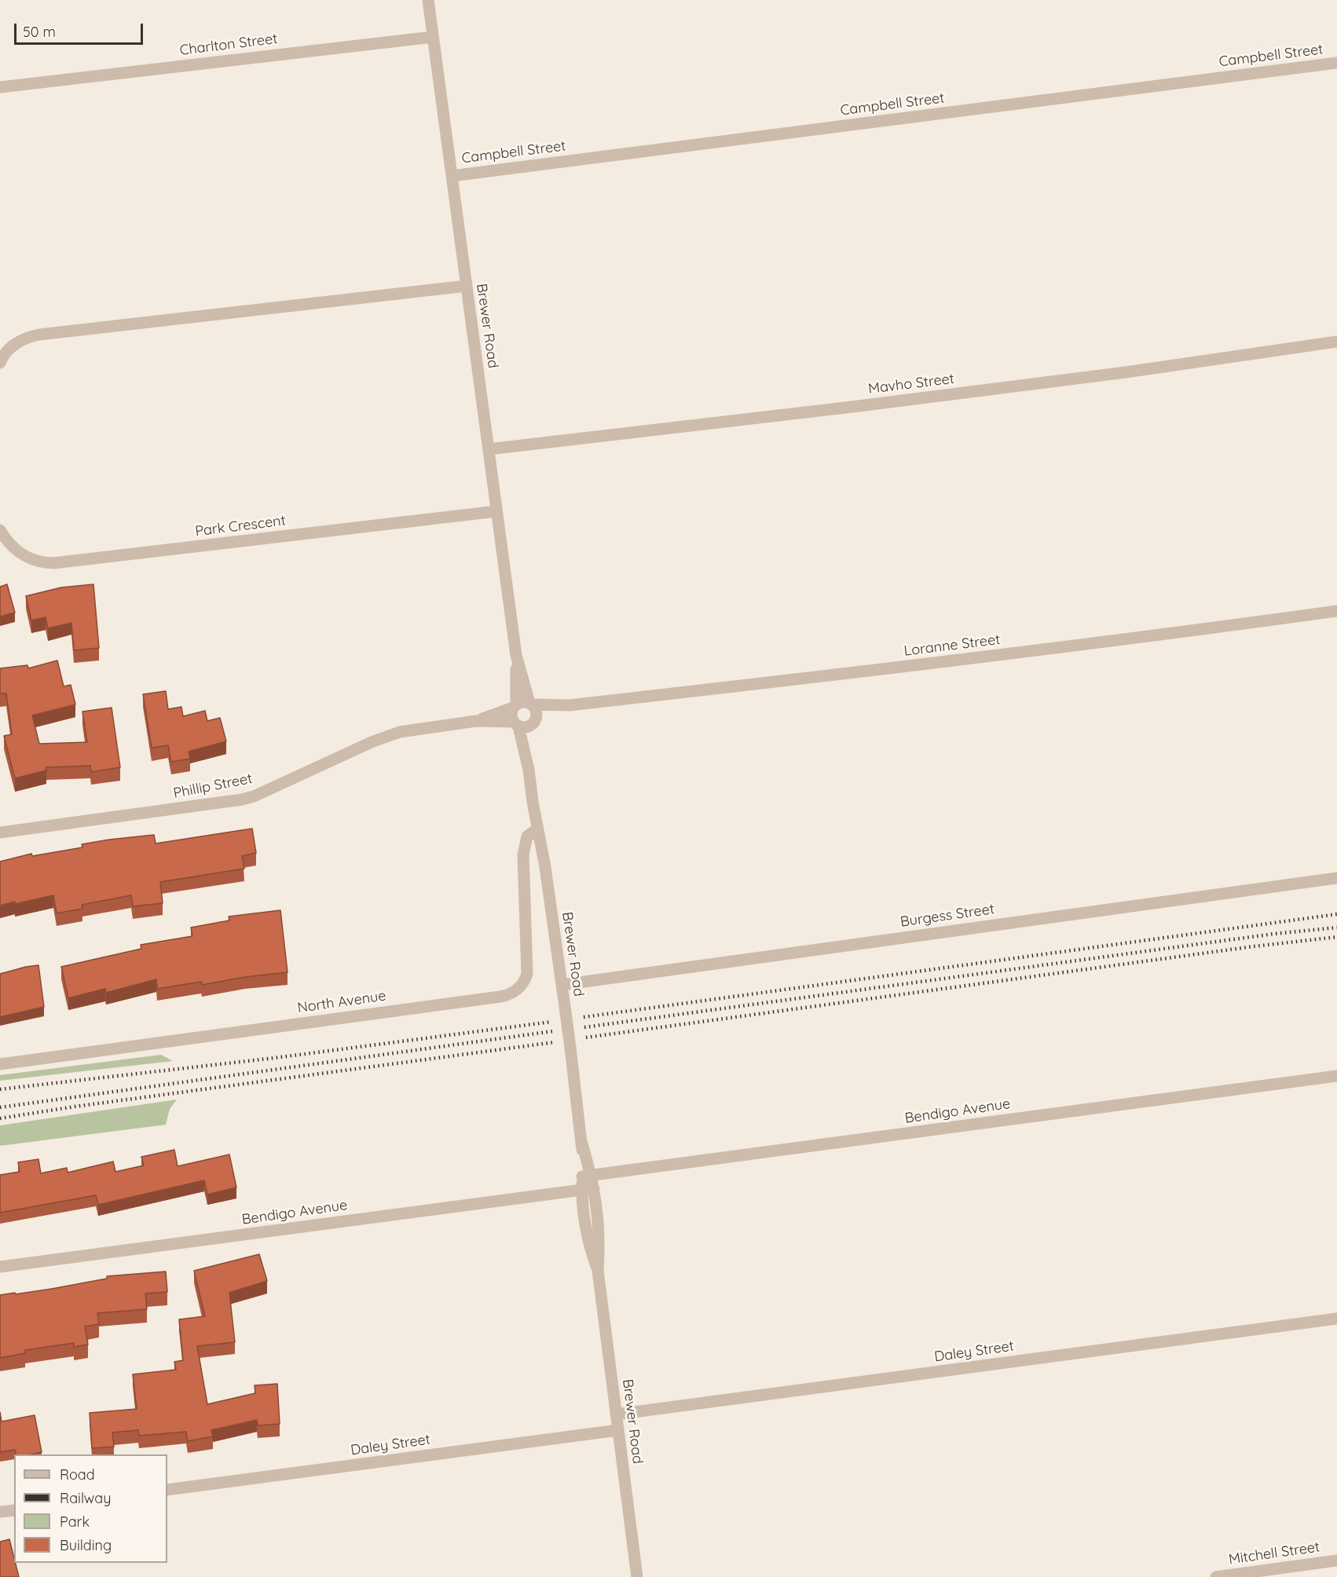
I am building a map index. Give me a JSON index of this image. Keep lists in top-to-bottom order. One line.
{"streets":{"street":["Charlton Street","Campbell Street","Brewer Road","Mavho Street","Park Crescent","Loranne Street","Phillip Street","Burgess Street","North Avenue","Bendigo Avenue","Daley Street","Mitchell Street"]},"crossings":[["Charlton Street","Brewer Road"],["Campbell Street","Brewer Road"],["Brewer Road","Mavho Street"],["Brewer Road","Park Crescent"],["Brewer Road","Loranne Street"],["Brewer Road","Phillip Street"],["Brewer Road","Burgess Street"],["Brewer Road","North Avenue"],["Brewer Road","Bendigo Avenue"],["Brewer Road","Daley Street"],["Loranne Street","Phillip Street"]],"legend":["Road","Railway","Park","Building"],"scale_bar":"50 m"}
